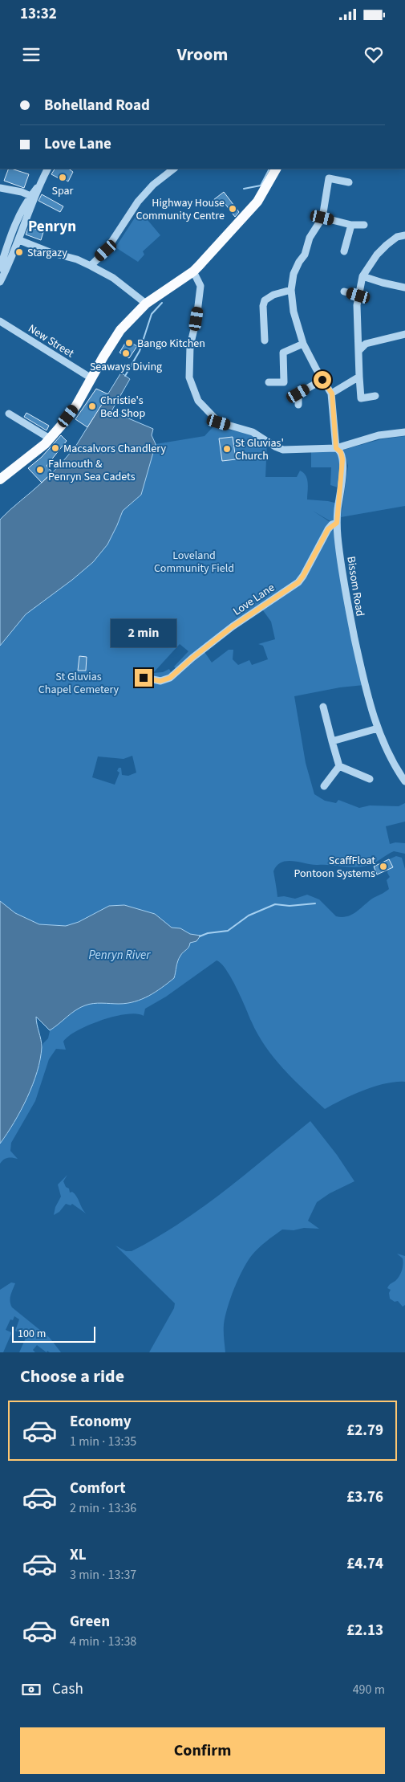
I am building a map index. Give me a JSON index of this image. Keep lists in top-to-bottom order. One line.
{"streets":{"street":["New Street","Bissom Road","Love Lane"]},"crossings":[["Bissom Road","Love Lane"]],"districts":["Penryn"],"water":["Penryn River"],"parks":["Loveland Community Field","St Gluvias Chapel Cemetery"],"places":["Spar","Highway House Community Centre","Stargazy","Bango Kitchen","Seaways Diving","Christie's Bed Shop","Macsalvors Chandlery","St Gluvias' Church","Falmouth & Penryn Sea Cadets","ScaffFloat Pontoon Systems"],"scale_bar":"100 m","page":{"status":"13:32","header":"Vroom","banner":["Bohelland Road","Love Lane"],"bubble":"2 min","scale":"100 m","heading":"Choose a ride","list":[{"name":"Economy","note":"1 min · 13:35","value":"£2.79"},{"name":"Comfort","note":"2 min · 13:36","value":"£3.76"},{"name":"XL","note":"3 min · 13:37","value":"£4.74"},{"name":"Green","note":"4 min · 13:38","value":"£2.13"}],"pay":["Cash","490 m"],"buttons":"Confirm"}}
